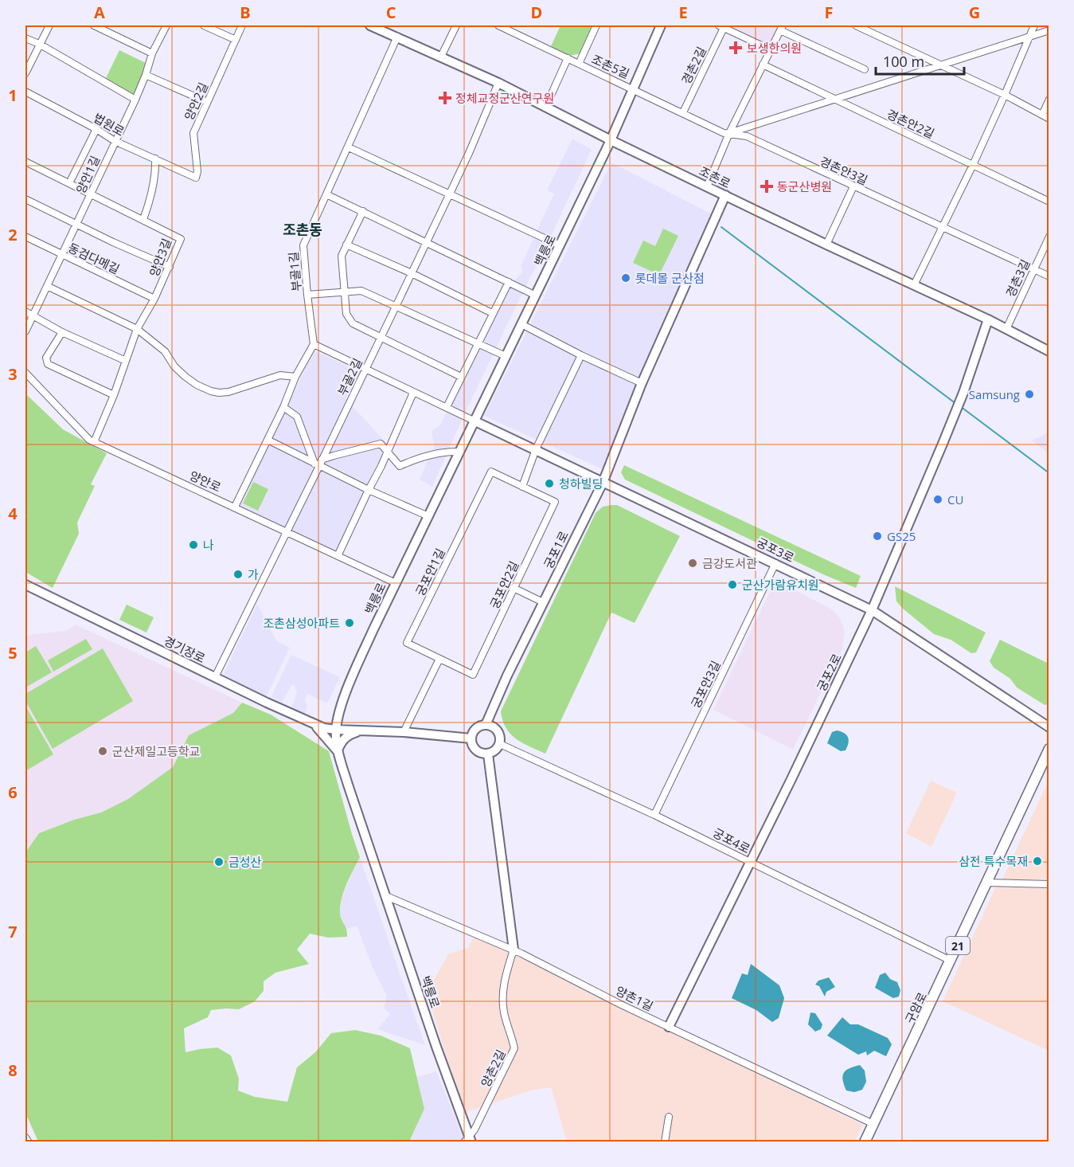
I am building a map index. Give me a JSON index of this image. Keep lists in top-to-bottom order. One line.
{"streets":{"main road":["21","구암로"],"street":["경촌2길","조촌5길","양안2길","경촌안2길","법원로","경촌안3길","양안1길","조촌로","백릉로","양안3길","동검다메길","부골1길","경촌3길","부골2길","양안로","궁포1로","궁포3로","궁포안1길","궁포안2길","경기장로","궁포2로","궁포안3길","궁포4로","양촌1길","양촌2길"]},"crossings":[["조촌5길","백릉로"],["양안2길","법원로"],["법원로","양안1길"],["경촌안3길","경촌3길"],["양안1길","양안3길"],["양안1길","동검다메길"],["조촌로","백릉로"],["조촌로","부골1길"],["조촌로","경촌3길"],["조촌로","부골2길"],["조촌로","궁포1로"],["조촌로","궁포2로"],["백릉로","양안로"],["백릉로","궁포3로"],["백릉로","경기장로"],["백릉로","양촌1길"],["백릉로","양촌2길"],["양안3길","동검다메길"],["양안3길","양안로"],["부골2길","양안로"],["부골2길","경기장로"],["궁포1로","궁포3로"],["궁포1로","궁포4로"],["궁포3로","궁포2로"],["궁포3로","궁포안3길"],["궁포안1길","궁포안2길"],["궁포2로","궁포4로"],["궁포2로","양촌1길"],["궁포안3길","궁포4로"],["궁포4로","구암로"],["양촌1길","구암로"],["양촌1길","양촌2길"]],"districts":["조촌동"],"places":{"health":["보생한의원","정체교정군산연구원","동군산병원"],"other":["롯데몰 군산점","Samsung","청하빌딩","CU","GS25","나","금강도서관","가","군산가람유치원","조촌삼성아파트","군산제일고등학교","삼전 특수목재","금성산"]},"scale_bar":"100 m","grid":{"columns":["A","B","C","D","E","F","G"],"rows":["1","2","3","4","5","6","7","8"]}}
